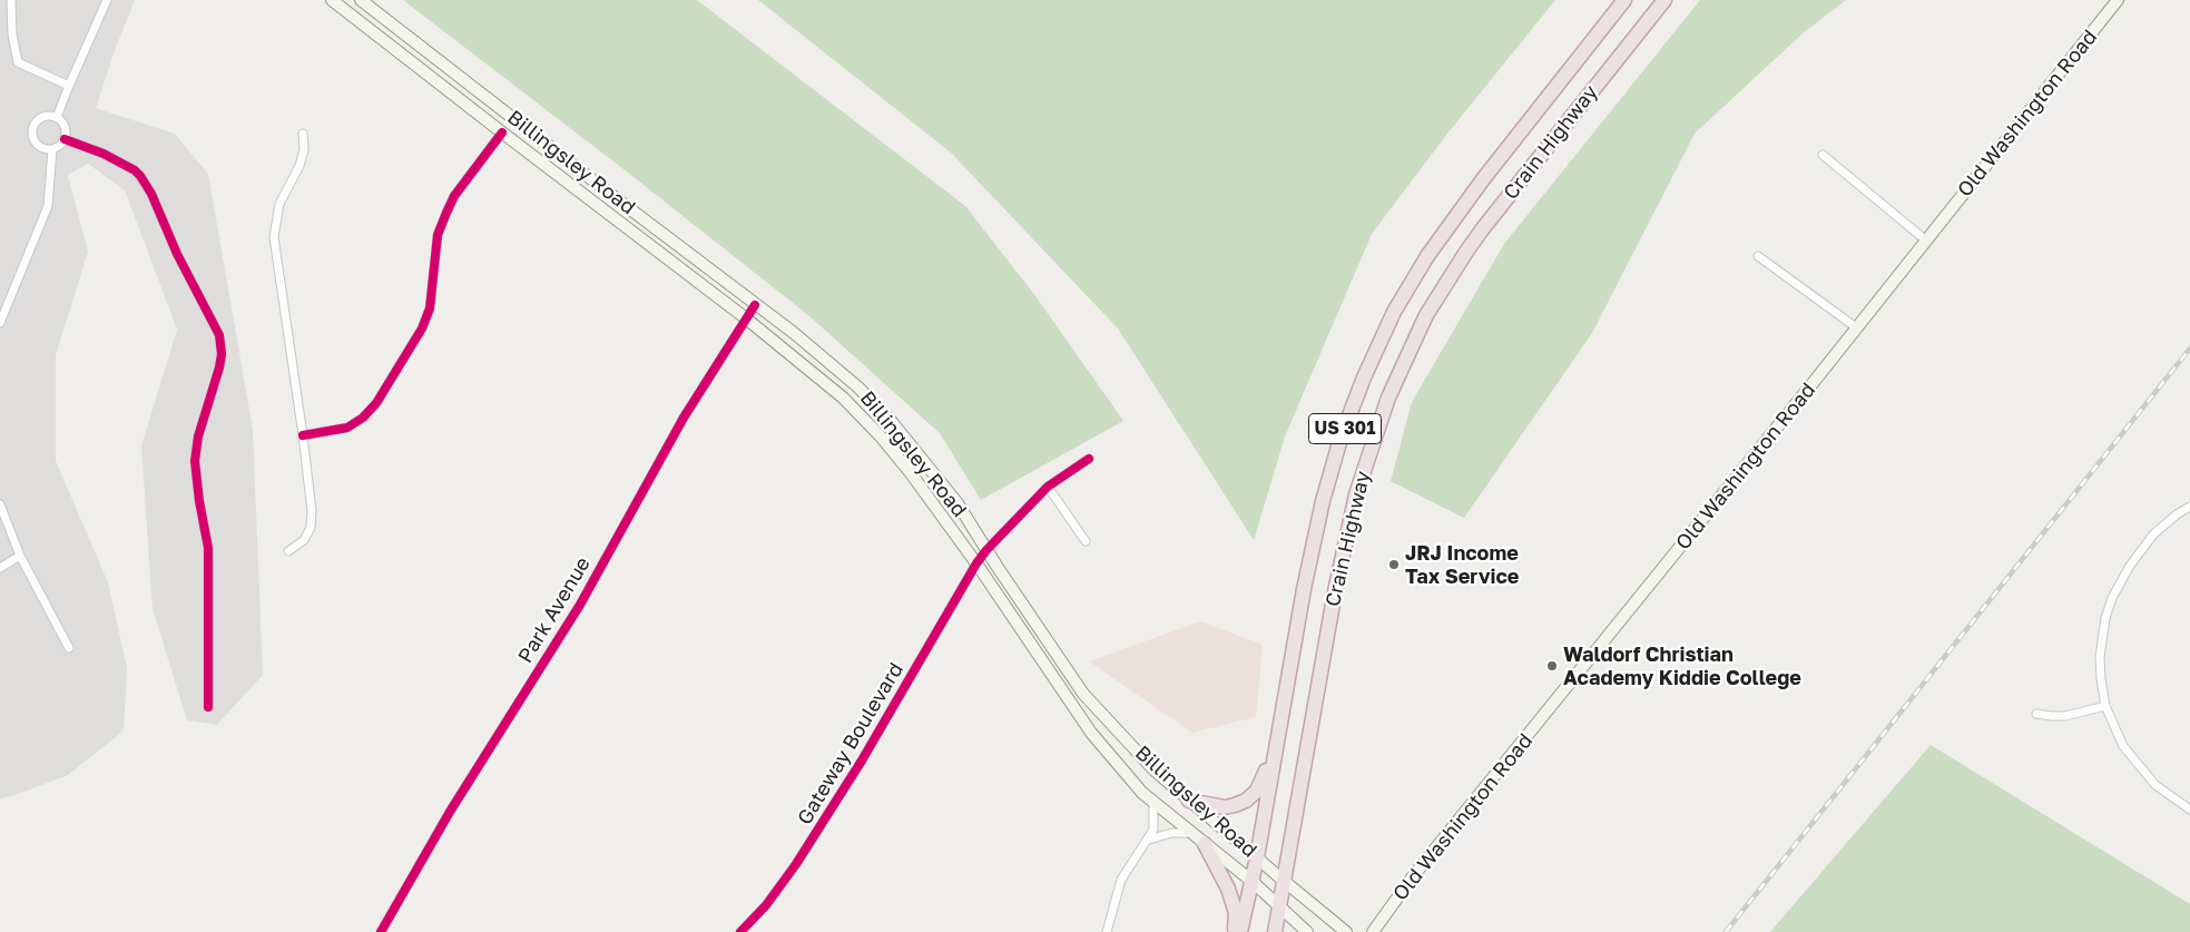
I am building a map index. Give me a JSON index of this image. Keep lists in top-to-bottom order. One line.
{"streets":{"highway":["Crain Highway","US 301"],"main road":["Old Washington Road","Billingsley Road"],"street":["Park Avenue","Gateway Boulevard"]},"crossings":[["Crain Highway","Billingsley Road"],["Billingsley Road","Park Avenue"],["Billingsley Road","Gateway Boulevard"]],"places":["JRJ Income Tax Service","Waldorf Christian Academy Kiddie College"]}
